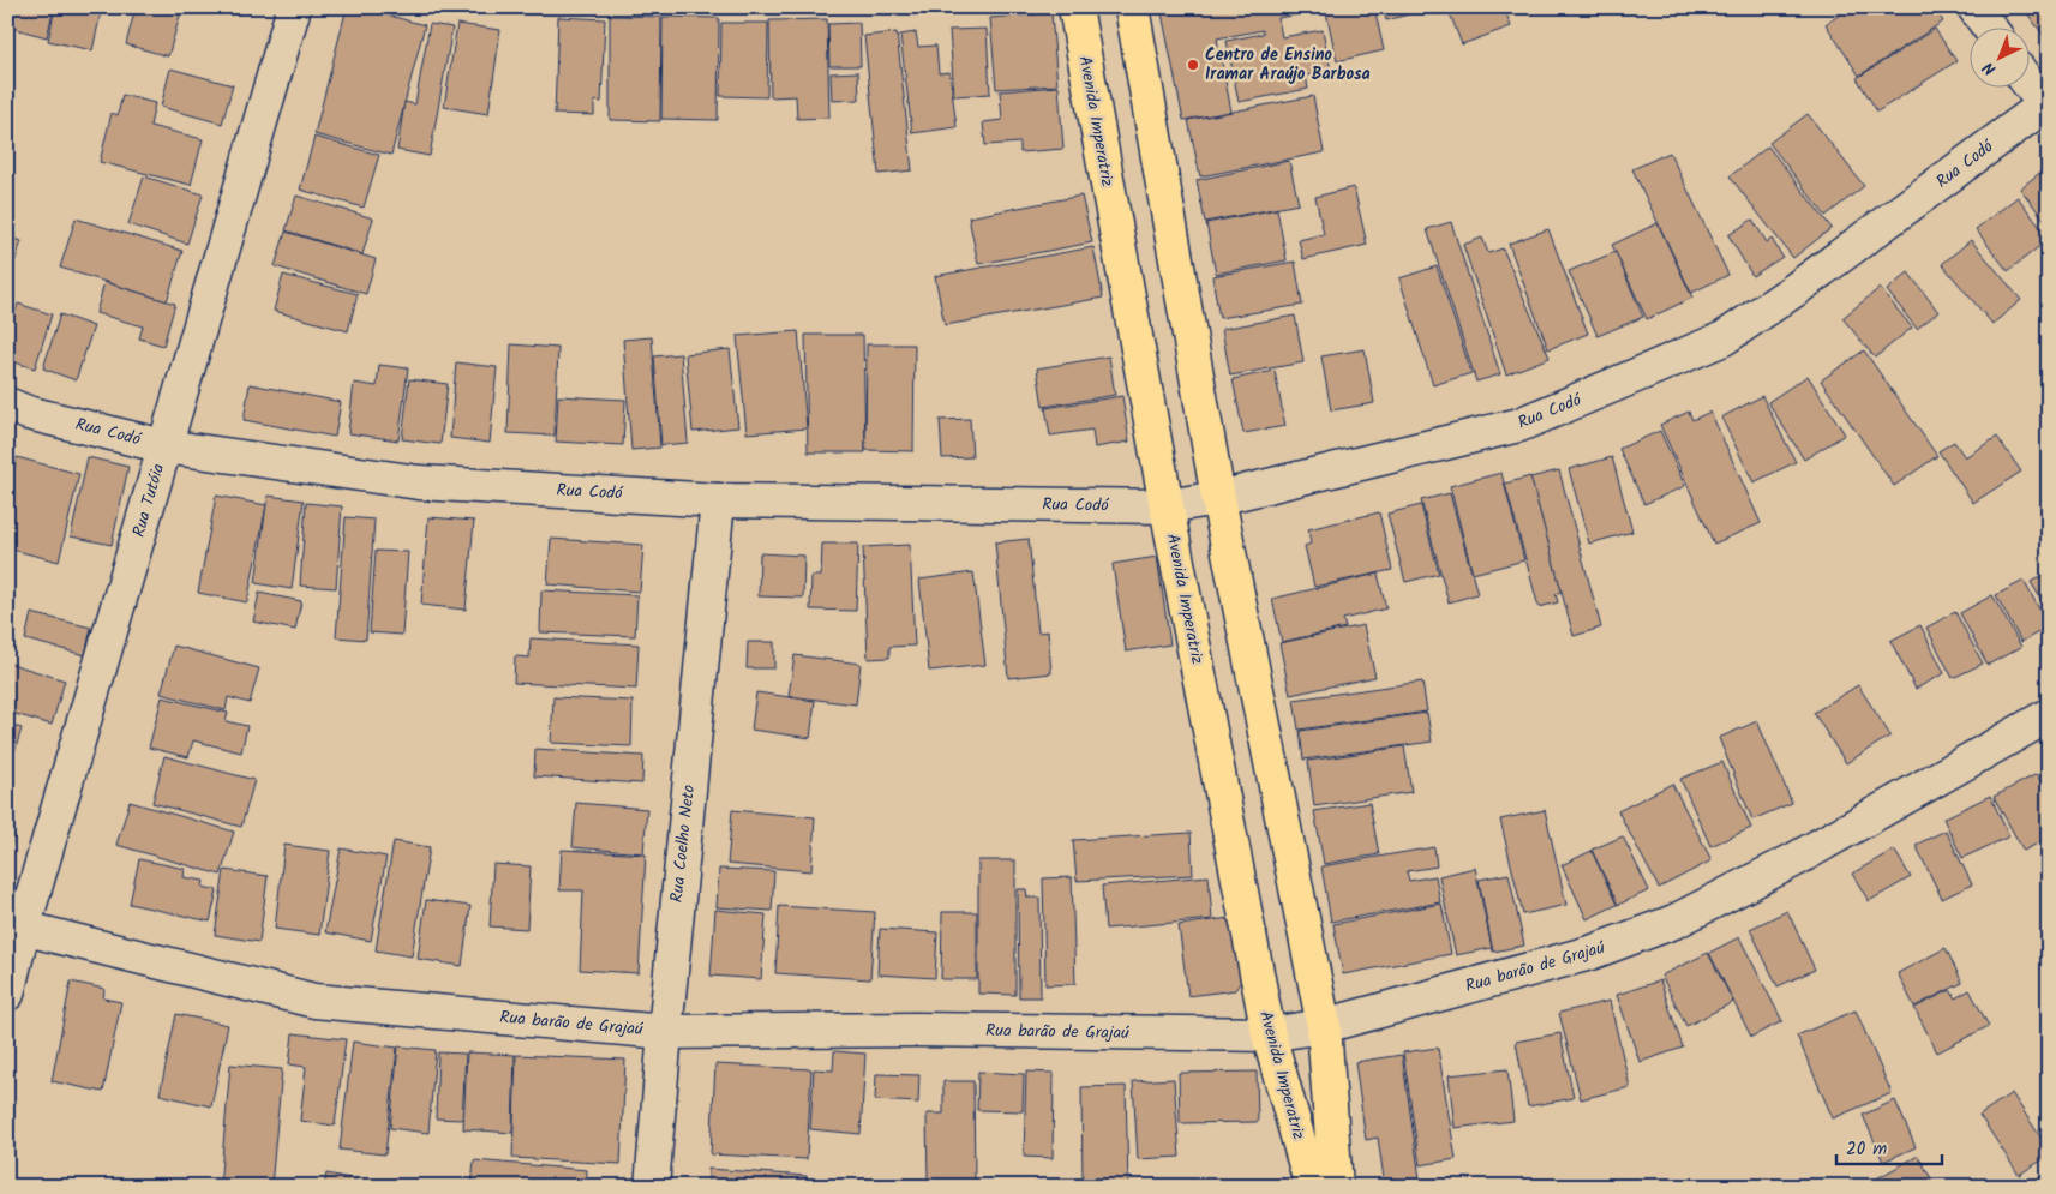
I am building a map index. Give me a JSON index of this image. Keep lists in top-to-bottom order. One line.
{"streets":{"main road":["Avenida Imperatriz"],"street":["Rua Codó","Rua Tutóia","Rua Coelho Neto","Rua barão de Grajaú"]},"crossings":[["Avenida Imperatriz","Rua Codó"],["Avenida Imperatriz","Rua barão de Grajaú"],["Rua Codó","Rua Tutóia"],["Rua Codó","Rua Coelho Neto"],["Rua Tutóia","Rua barão de Grajaú"],["Rua Coelho Neto","Rua barão de Grajaú"]],"places":["Centro de Ensino Iramar Araújo Barbosa"],"scale_bar":"20 m","north":"bottom left"}
